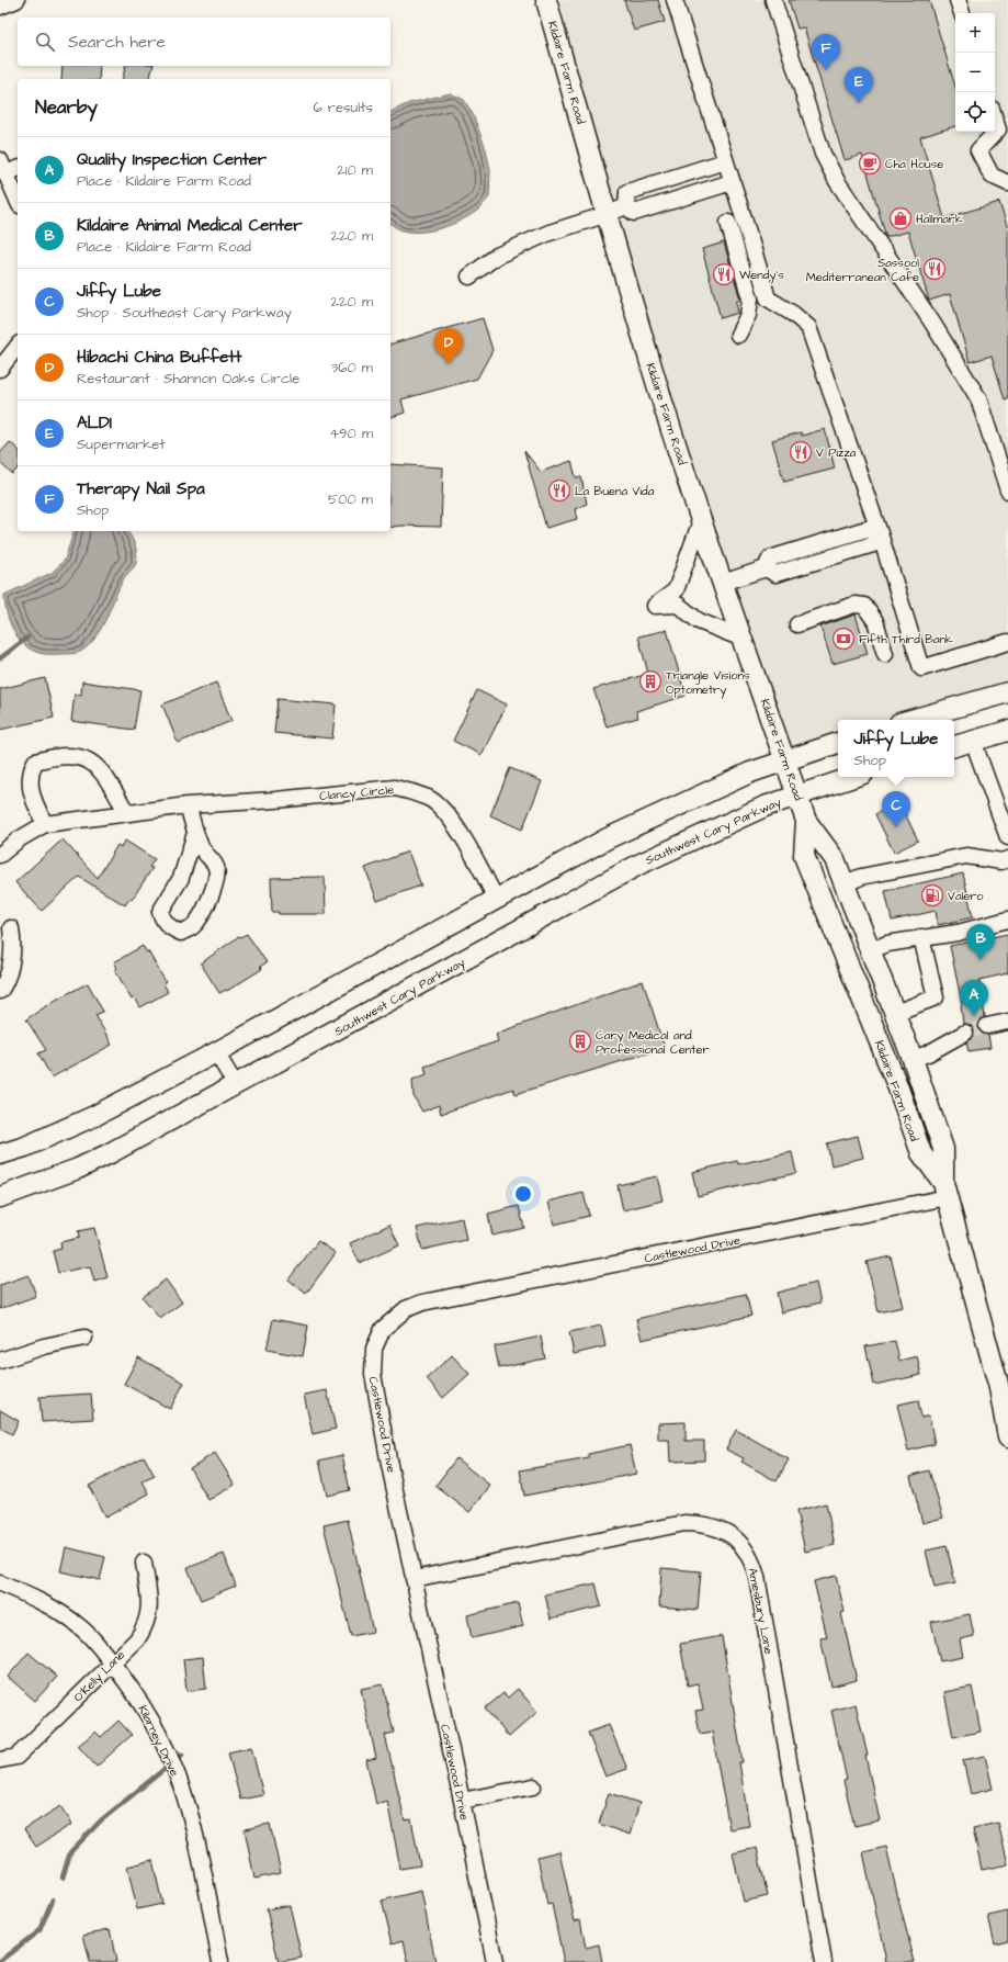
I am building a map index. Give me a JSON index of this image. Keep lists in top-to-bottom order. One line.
{"streets":{"main road":["Kildaire Farm Road","Southwest Cary Parkway"],"street":["Clancy Circle","Castlewood Drive","Amesbury Lane","O'Kelly Lane","Kilarney Drive"]},"crossings":[["Kildaire Farm Road","Southwest Cary Parkway"],["Kildaire Farm Road","Castlewood Drive"],["Castlewood Drive","Amesbury Lane"],["O'Kelly Lane","Kilarney Drive"]],"places":{"cafe":["Cha House"],"shop":["Hallmark"],"restaurant":["Sassool Mediterranean Cafe","Wendy's","V Pizza","La Buena Vida"],"bank":["Fifth Third Bank"],"building":["Triangle Visions Optometry","Cary Medical and Professional Center"],"fuel station":["Valero"]},"page":{"map_buttons":["+","−"],"search":"Search here","pins":["F","E","D","C","B","A"],"heading":["Nearby","6 results"],"list":[{"mark":"A","name":"Quality Inspection Center","note":"Place · Kildaire Farm Road","value":"210 m"},{"mark":"B","name":"Kildaire Animal Medical Center","note":"Place · Kildaire Farm Road","value":"220 m"},{"mark":"C","name":"Jiffy Lube","note":"Shop · Southeast Cary Parkway","value":"220 m"},{"mark":"D","name":"Hibachi China Buffett","note":"Restaurant · Shannon Oaks Circle","value":"360 m"},{"mark":"E","name":"ALDI","note":"Supermarket","value":"490 m"},{"mark":"F","name":"Therapy Nail Spa","note":"Shop","value":"500 m"}],"popup":["Jiffy Lube","Shop"]}}
